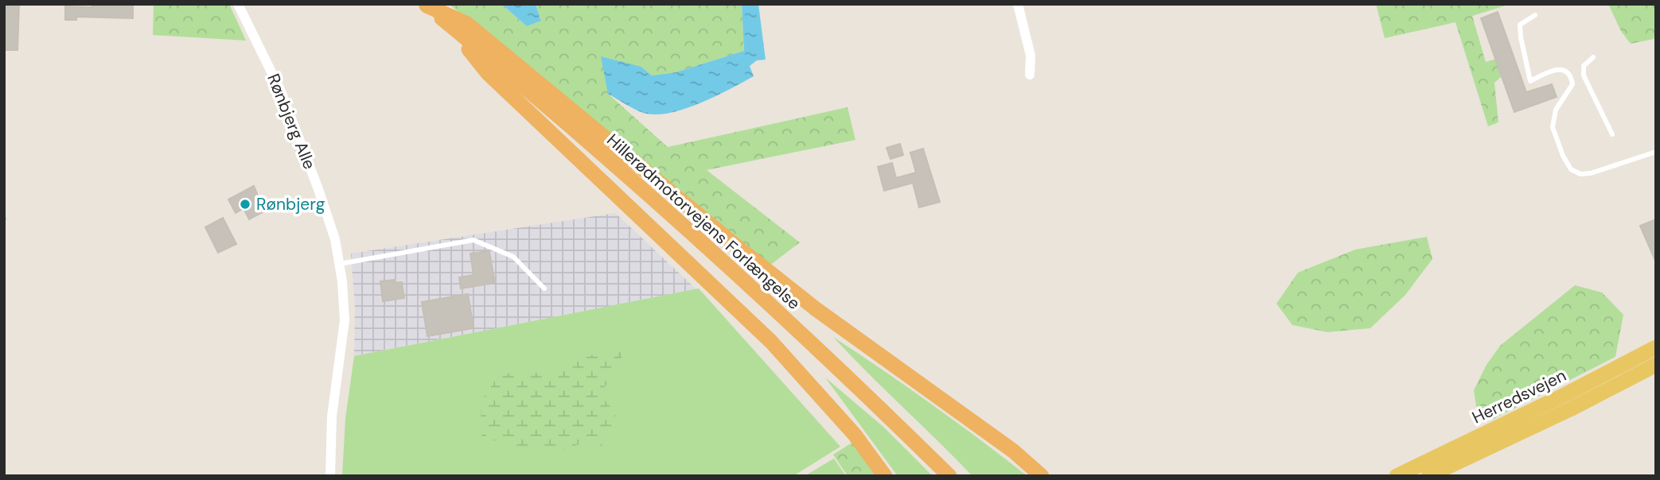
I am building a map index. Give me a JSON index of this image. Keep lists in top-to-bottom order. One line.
{"streets":{"highway":["Hillerødmotorvejens Forlængelse"],"main road":["Herredsvejen"],"street":["Rønbjerg Alle"]},"places":["Rønbjerg"]}
